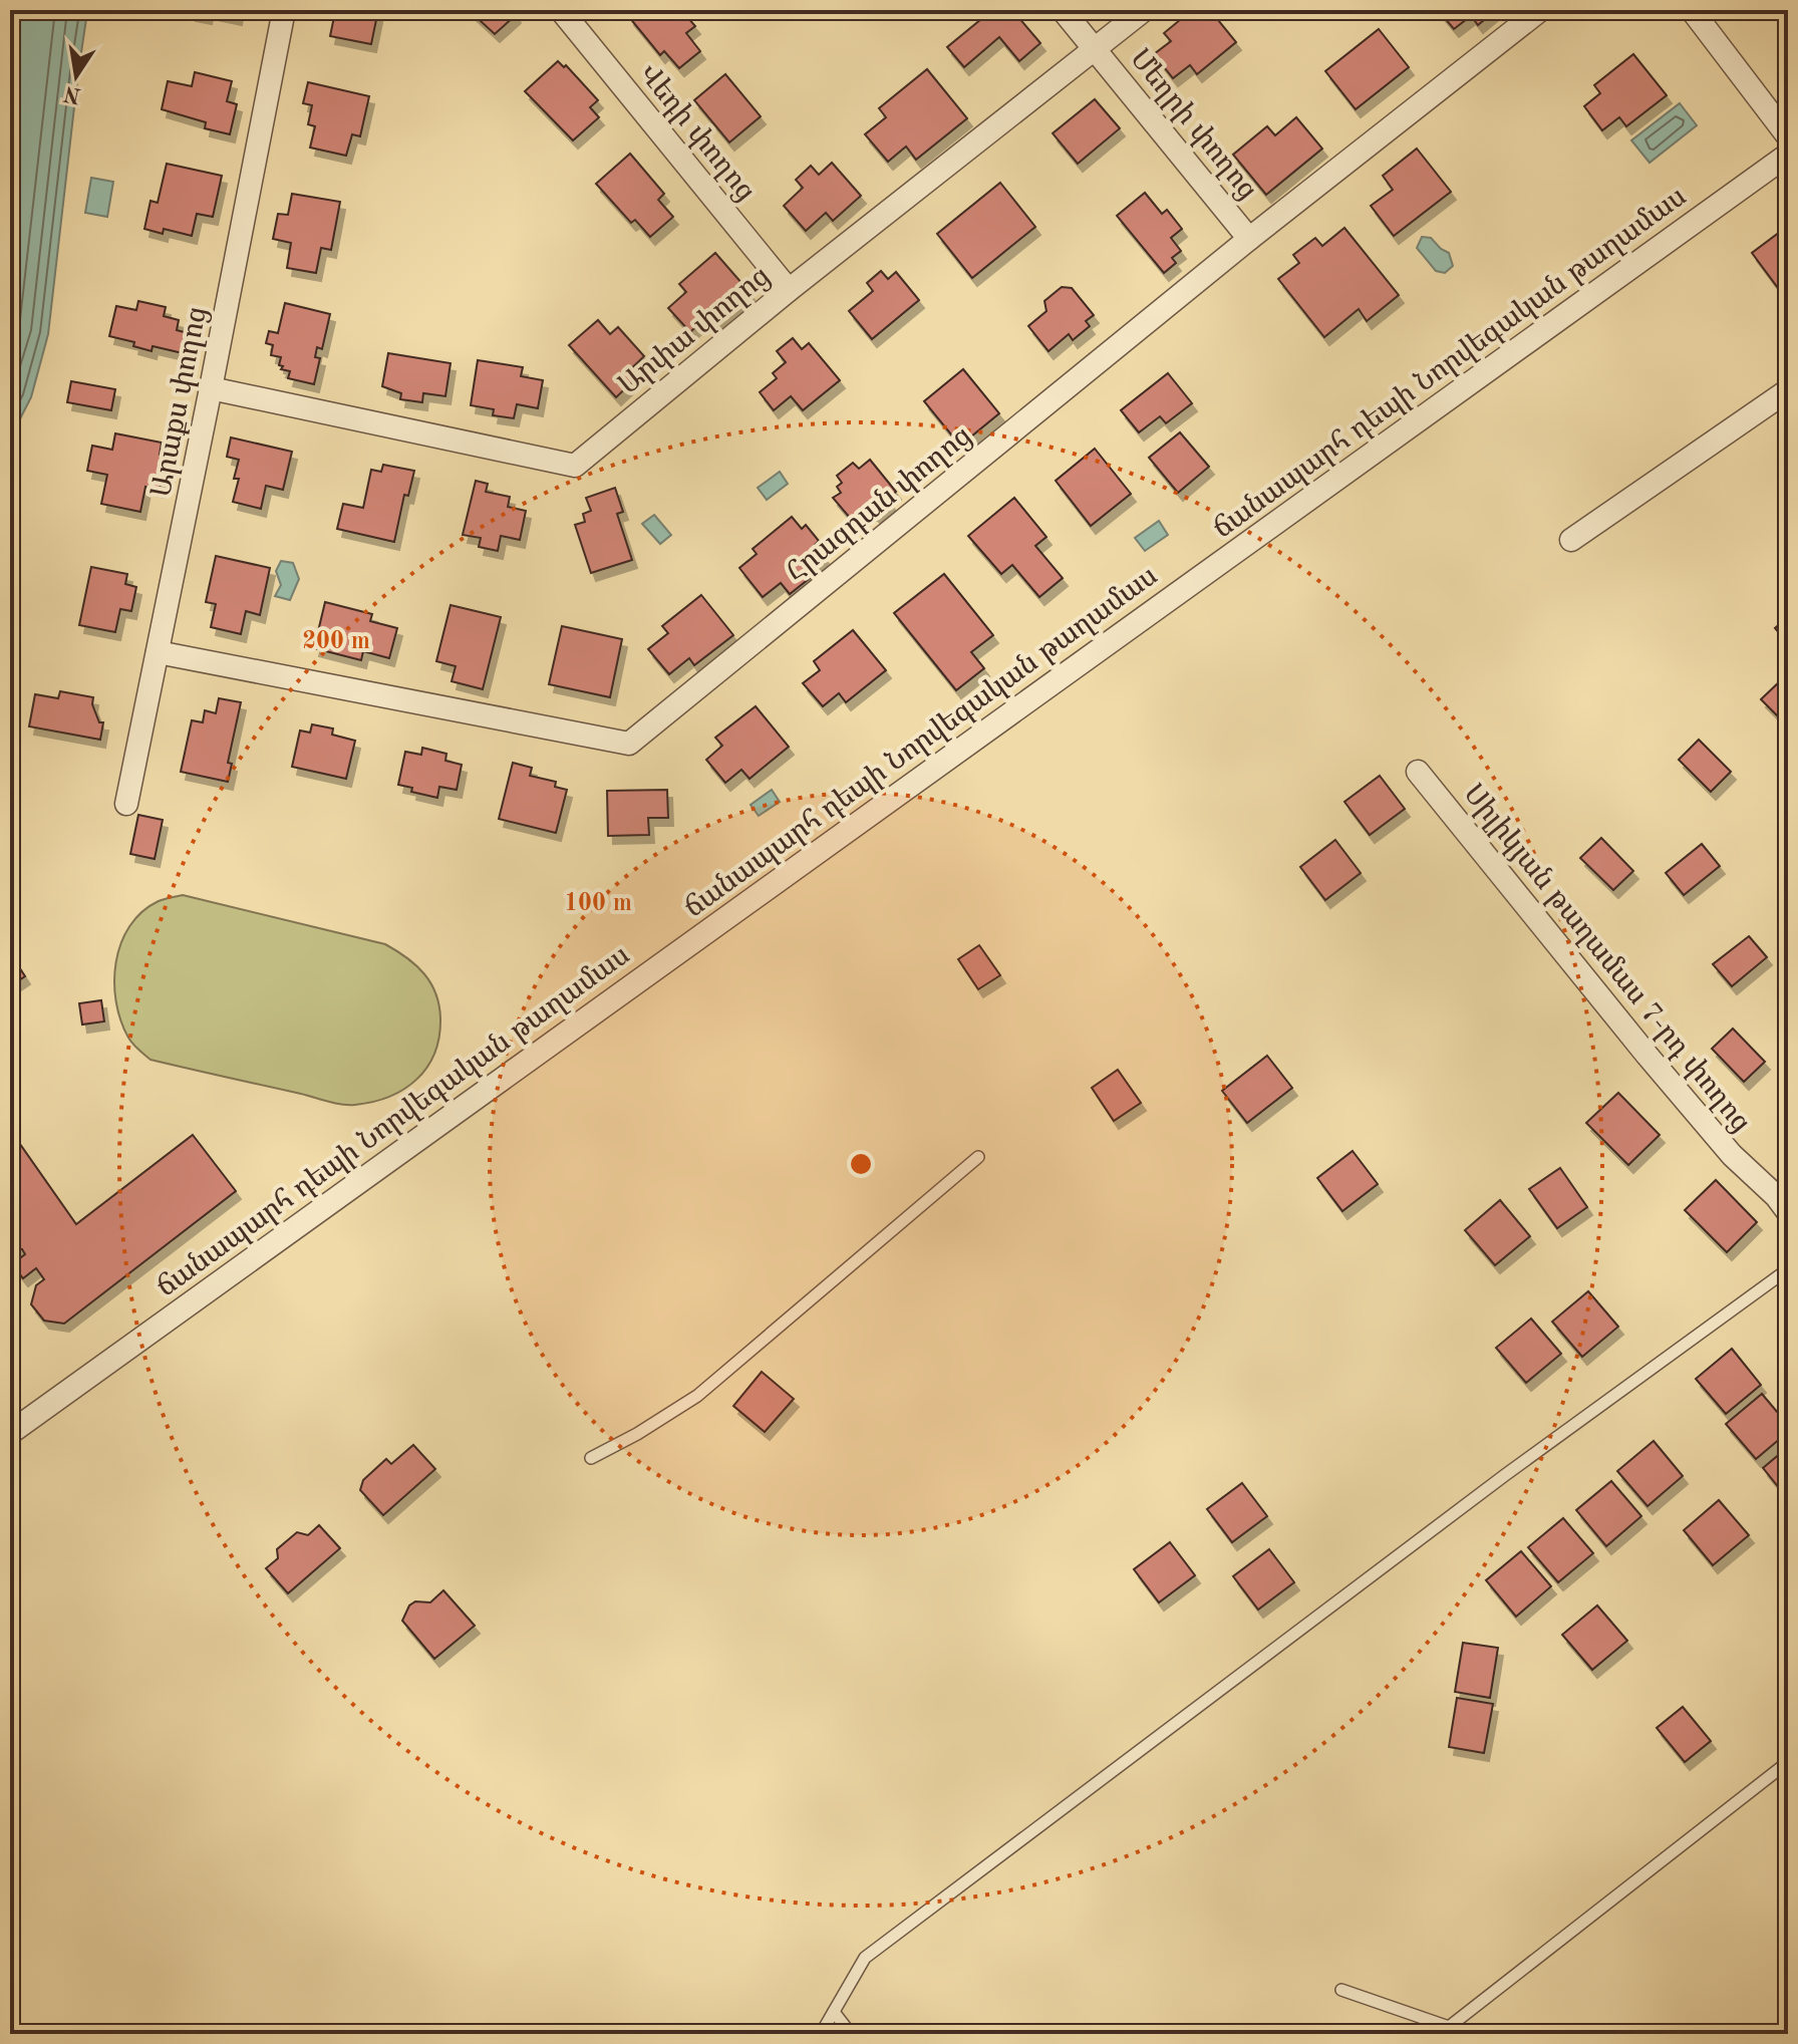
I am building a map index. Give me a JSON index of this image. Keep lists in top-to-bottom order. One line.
{"streets":{"street":["Մեղրի փողոց","Վեդի փողոց","Արփա փողոց","ճանապարհ դեպի Նորվեգական թաղամաս","Արաքս փողոց","Հրազդան փողոց","Սիլիկյան թաղամաս 7-րդ փողոց"]},"crossings":[["Մեղրի փողոց","Արփա փողոց"],["Մեղրի փողոց","Հրազդան փողոց"],["Վեդի փողոց","Արփա փողոց"],["Արփա փողոց","Արաքս փողոց"],["Արաքս փողոց","Հրազդան փողոց"]],"north":"bottom","rings":["200 m","100 m"]}
